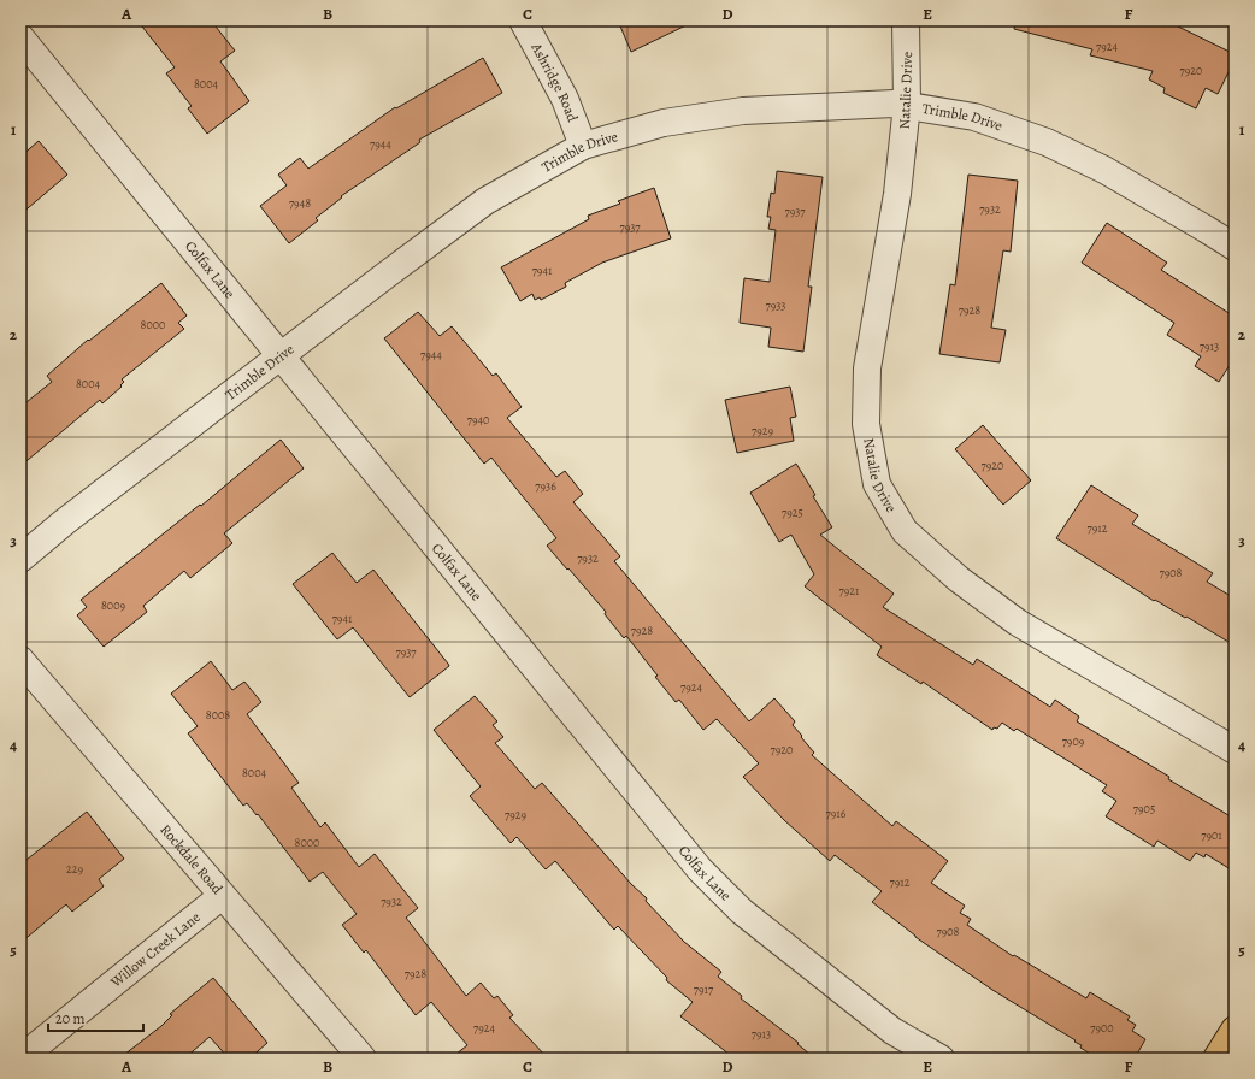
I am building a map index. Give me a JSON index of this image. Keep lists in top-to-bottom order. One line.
{"streets":{"street":["Ashridge Road","Natalie Drive","Trimble Drive","Colfax Lane","Rockdale Road","Willow Creek Lane"]},"crossings":[["Ashridge Road","Trimble Drive"],["Natalie Drive","Trimble Drive"],["Trimble Drive","Colfax Lane"],["Rockdale Road","Willow Creek Lane"]],"house_numbers":["7924","7920","8004","7944","7948","7932","7937","7937","7941","7933","7928","8000","7913","7944","8004","7940","7929","7920","7936","7925","7912","7932","7908","7921","8009","7941","7928","7937","7924","8008","7909","7920","8004","7905","7916","7929","7901","8000","229","7912","7932","7908","7928","7917","7924","7900","7913"],"scale_bar":"20 m","grid":{"columns":["A","B","C","D","E","F"],"rows":["1","2","3","4","5"]}}
